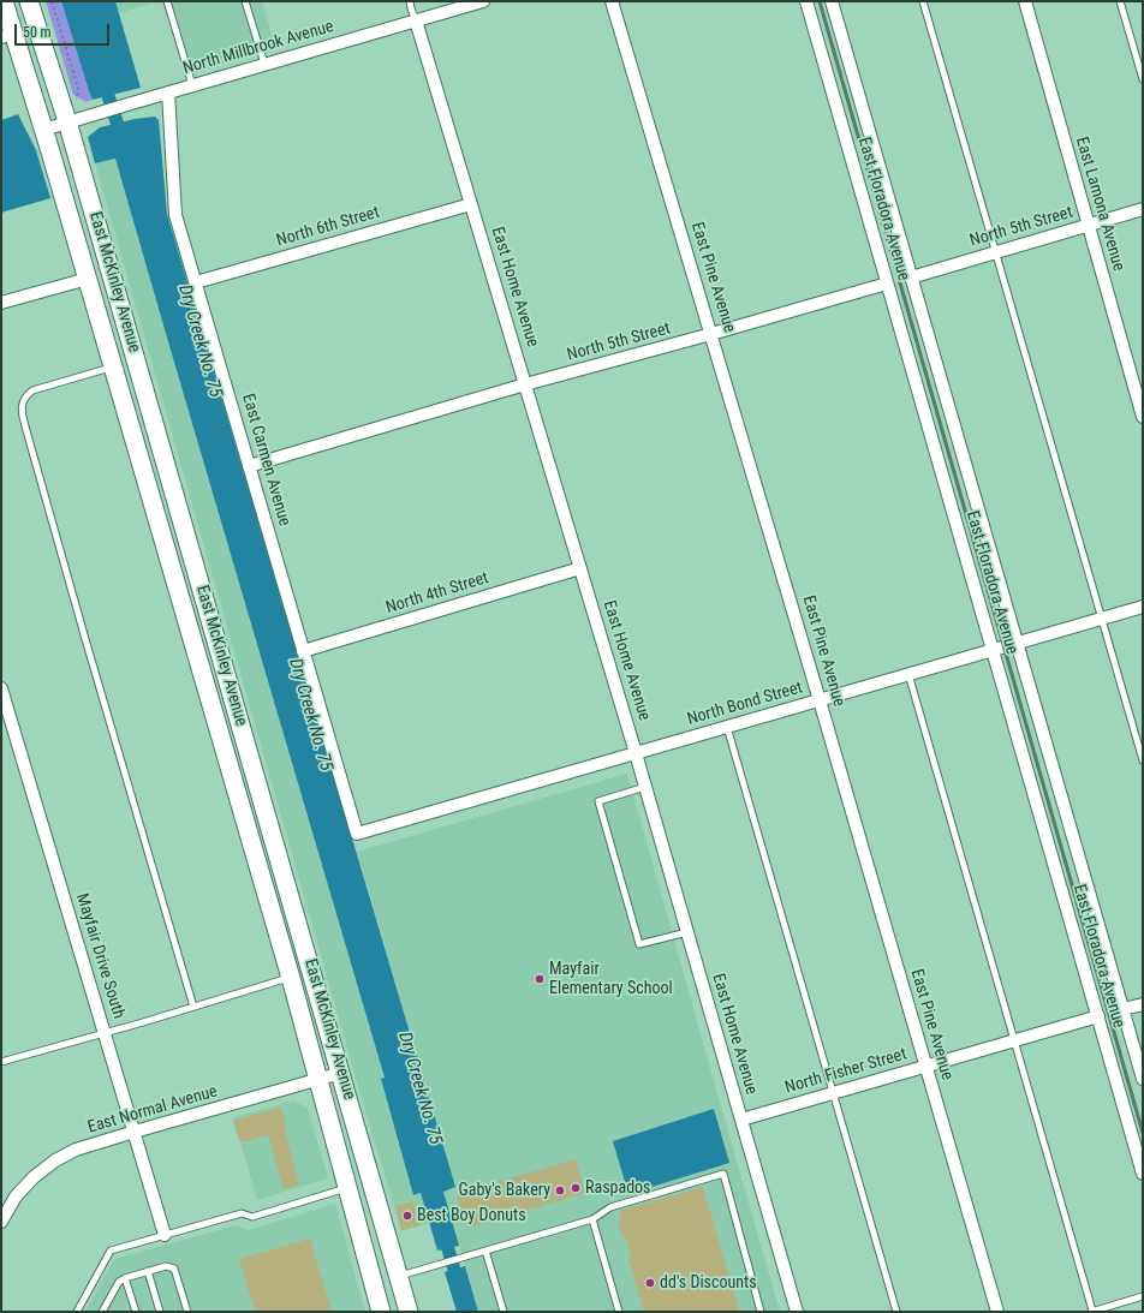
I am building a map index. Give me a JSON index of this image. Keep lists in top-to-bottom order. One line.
{"streets":{"main road":["East McKinley Avenue"],"street":["North Millbrook Avenue","East Lamona Avenue","East Floradora Avenue","North 6th Street","North 5th Street","East Pine Avenue","East Home Avenue","East Carmen Avenue","North 4th Street","North Bond Street","Mayfair Drive South","North Fisher Street","East Normal Avenue"]},"crossings":[["North Millbrook Avenue","East McKinley Avenue"],["North Millbrook Avenue","East Home Avenue"],["North Millbrook Avenue","East Carmen Avenue"],["East Lamona Avenue","North 5th Street"],["East Floradora Avenue","North 5th Street"],["East Floradora Avenue","North Bond Street"],["East Floradora Avenue","North Fisher Street"],["North 6th Street","East Home Avenue"],["North 6th Street","East Carmen Avenue"],["North 5th Street","East Pine Avenue"],["North 5th Street","East Home Avenue"],["North 5th Street","East Carmen Avenue"],["East Pine Avenue","North Bond Street"],["East Pine Avenue","North Fisher Street"],["East McKinley Avenue","East Normal Avenue"],["East Home Avenue","North 4th Street"],["East Home Avenue","North Bond Street"],["East Home Avenue","North Fisher Street"],["East Carmen Avenue","North 4th Street"],["East Carmen Avenue","North Bond Street"],["Mayfair Drive South","East Normal Avenue"]],"water":["Dry Creek No. 75"],"places":["Mayfair Elementary School","Raspados","Gaby's Bakery","Best Boy Donuts","dd's Discounts"],"scale_bar":"50 m"}
